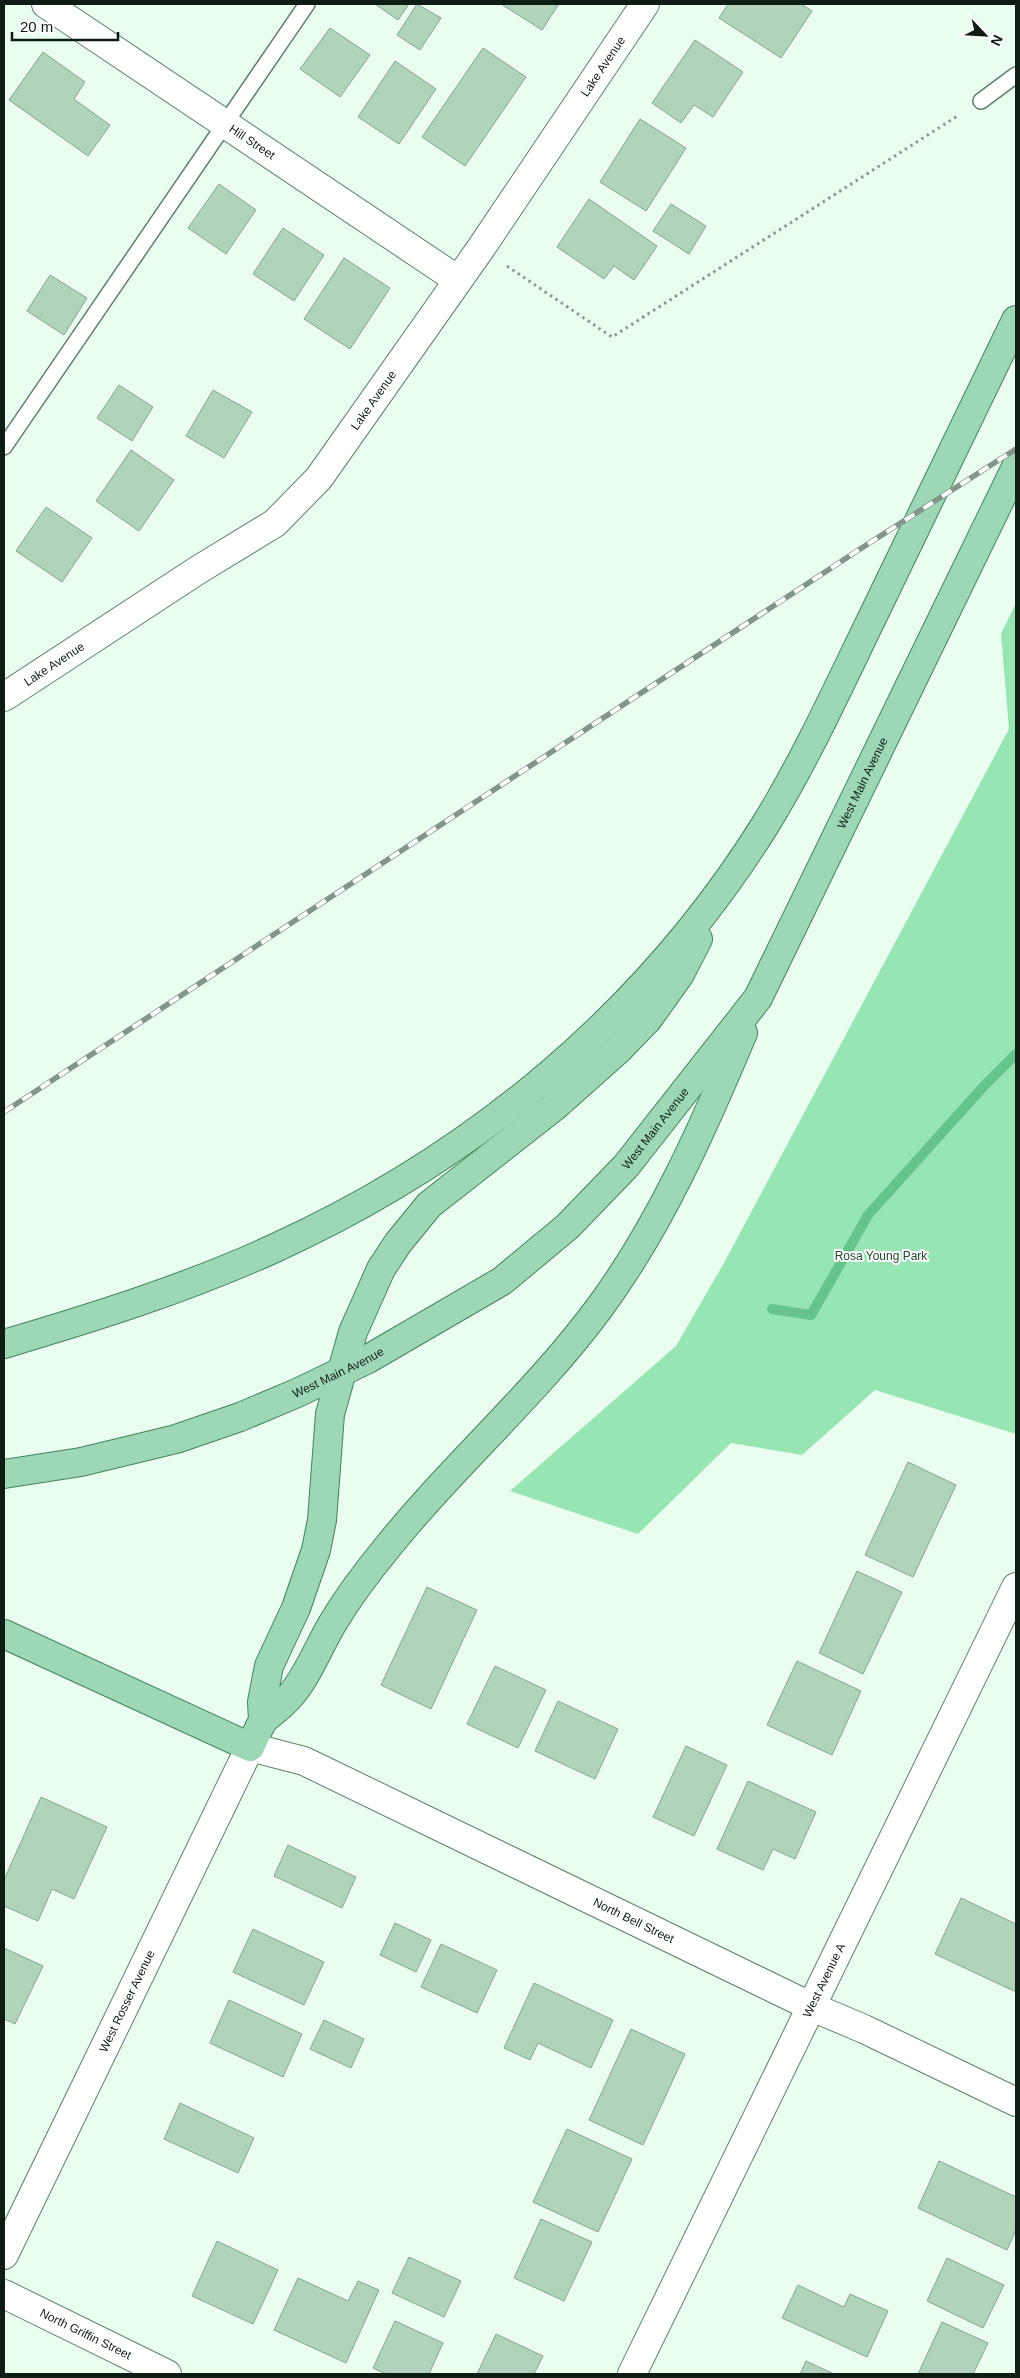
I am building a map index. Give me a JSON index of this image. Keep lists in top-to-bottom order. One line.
{"streets":{"main road":["West Main Avenue"],"street":["Lake Avenue","Hill Street","North Bell Street","West Avenue A","West Rosser Avenue","North Griffin Street"]},"crossings":[["Lake Avenue","Hill Street"],["North Bell Street","West Avenue A"],["North Bell Street","West Rosser Avenue"]],"parks":["Rosa Young Park"],"scale_bar":"20 m","north":"bottom right"}
